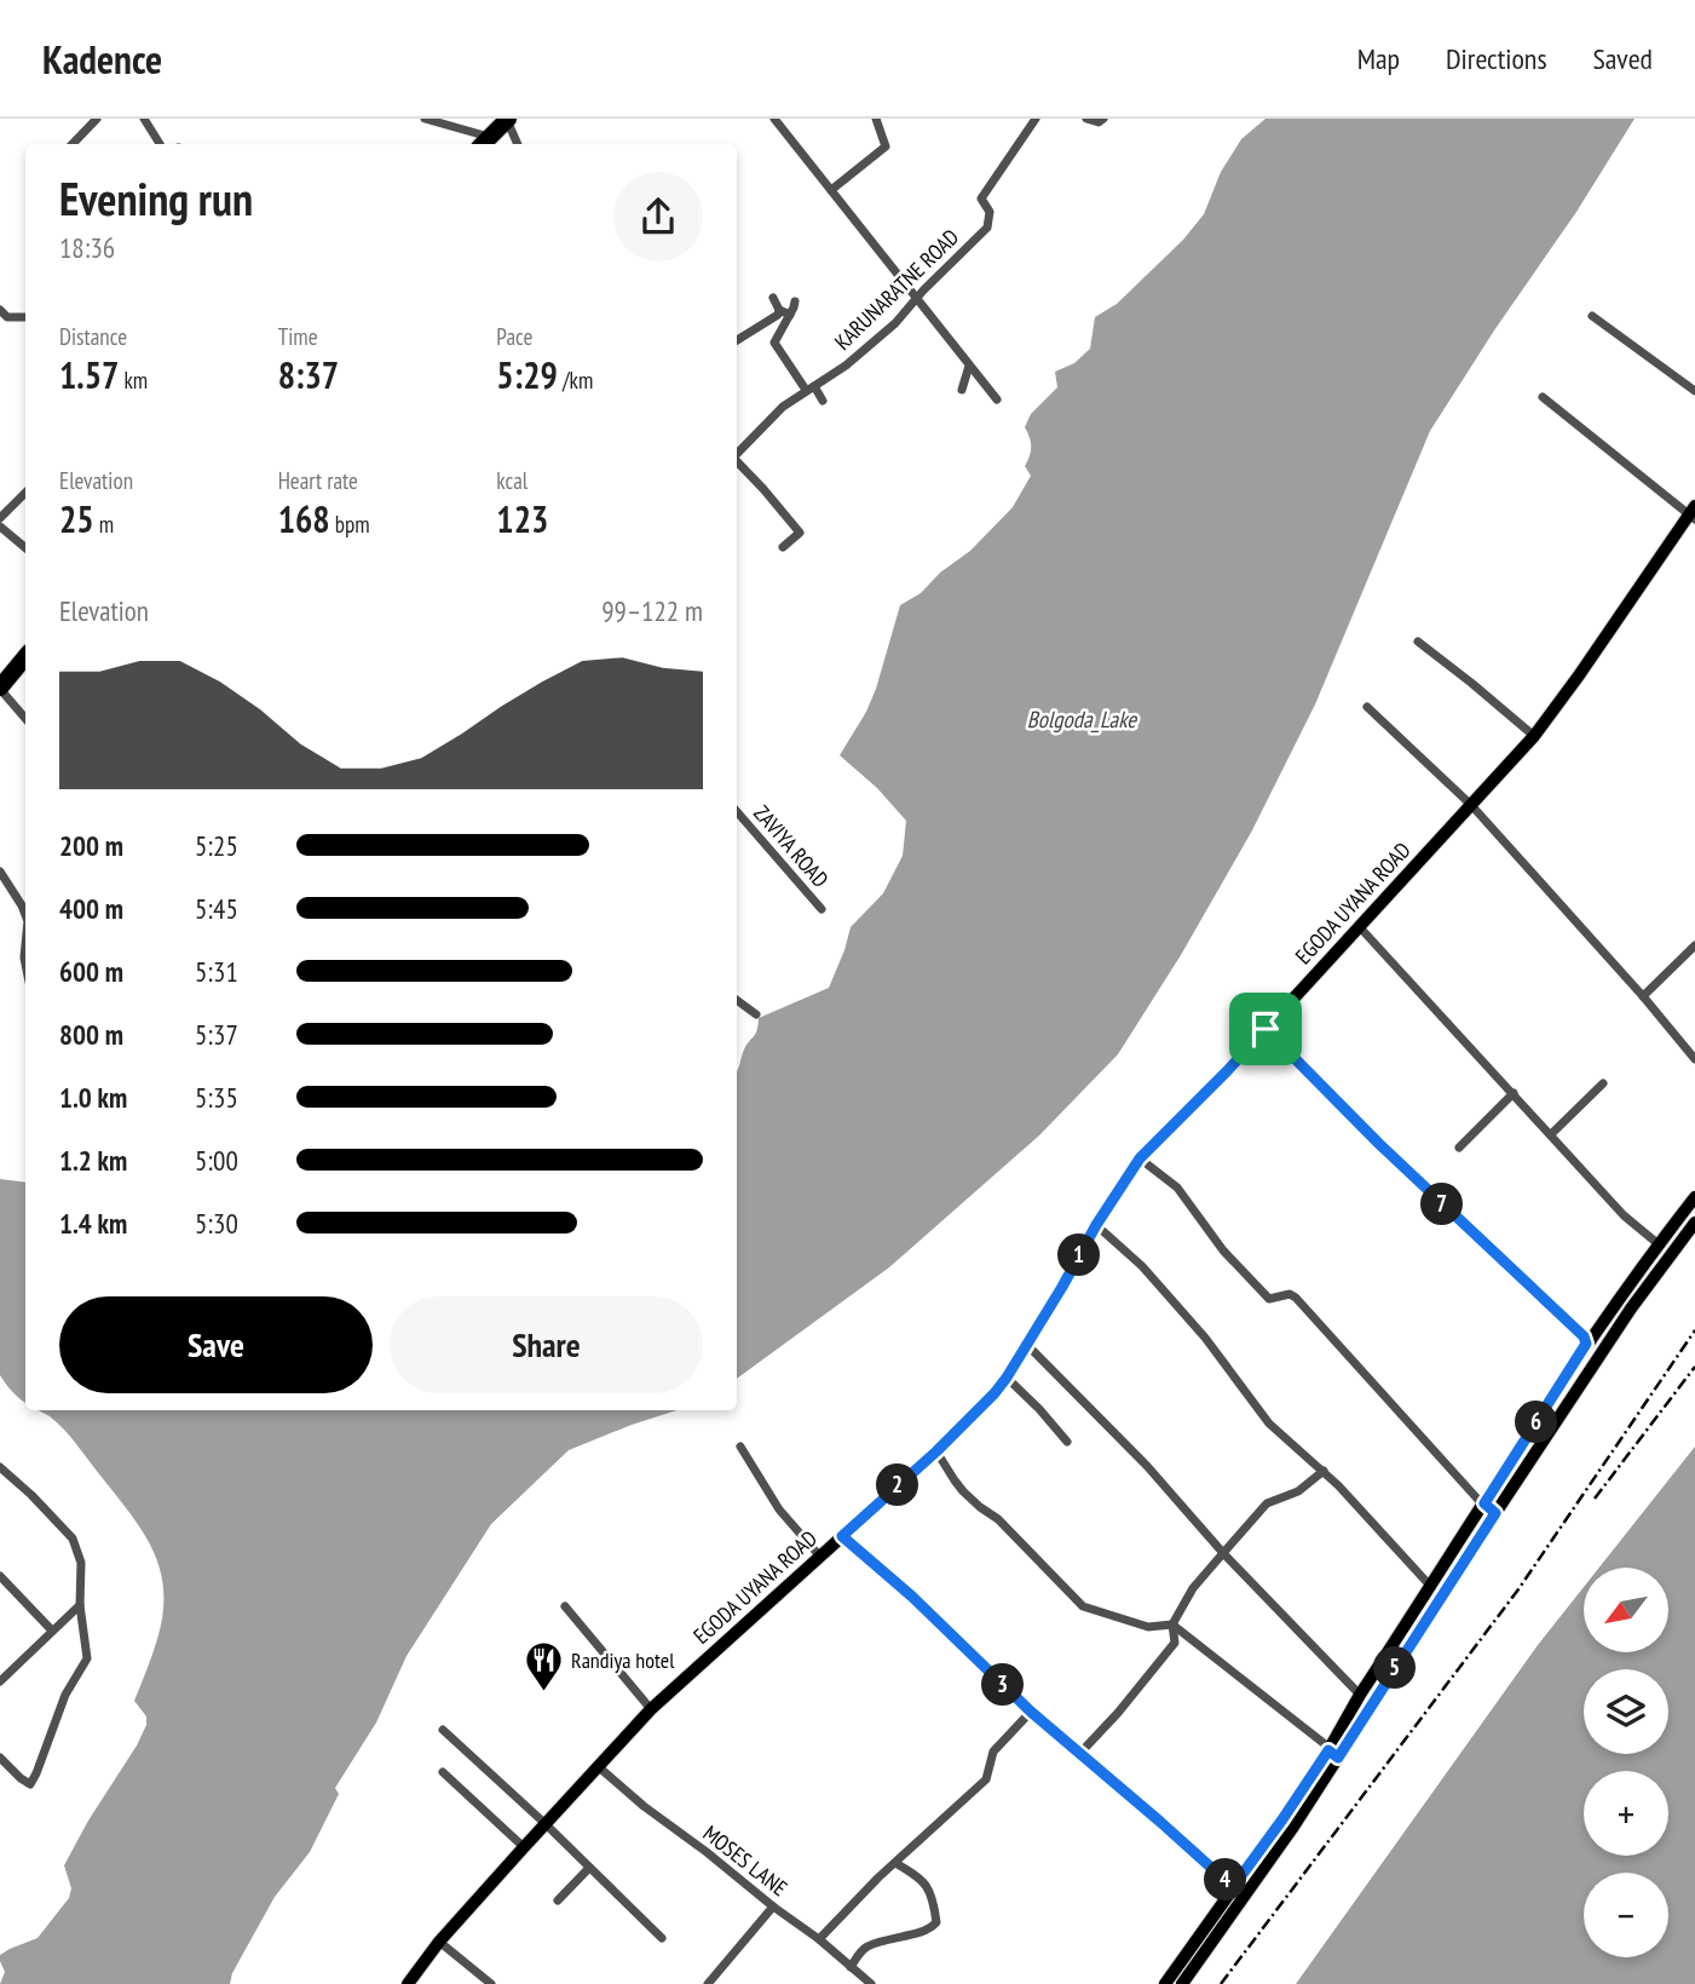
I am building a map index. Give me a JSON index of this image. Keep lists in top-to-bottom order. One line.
{"streets":{"main road":["EGODA UYANA ROAD"],"street":["KARUNARATNE ROAD","ZAVIYA ROAD","MOSES LANE"]},"crossings":[["EGODA UYANA ROAD","MOSES LANE"]],"water":["Bolgoda_Lake"],"places":{"restaurant":["Randiya hotel"]},"north":"bottom left","page":{"header":"Kadence","nav":["Map","Directions","Saved"],"heading":["Evening run","18:36"],"stats":[["Distance","1.57 km"],["Time","8:37"],["Pace","5:29 /km"],["Elevation","25 m"],["Heart rate","168 bpm"],["kcal","123"]],"chart":["Elevation","99–122 m"],"list":[{"name":"200 m","note":"5:25"},{"name":"400 m","note":"5:45"},{"name":"600 m","note":"5:31"},{"name":"800 m","note":"5:37"},{"name":"1.0 km","note":"5:35"},{"name":"1.2 km","note":"5:00"},{"name":"1.4 km","note":"5:30"}],"pins":["7","1","6","2","5","3","4"],"buttons":["Save","Share"],"map_buttons":["+","−"]}}
